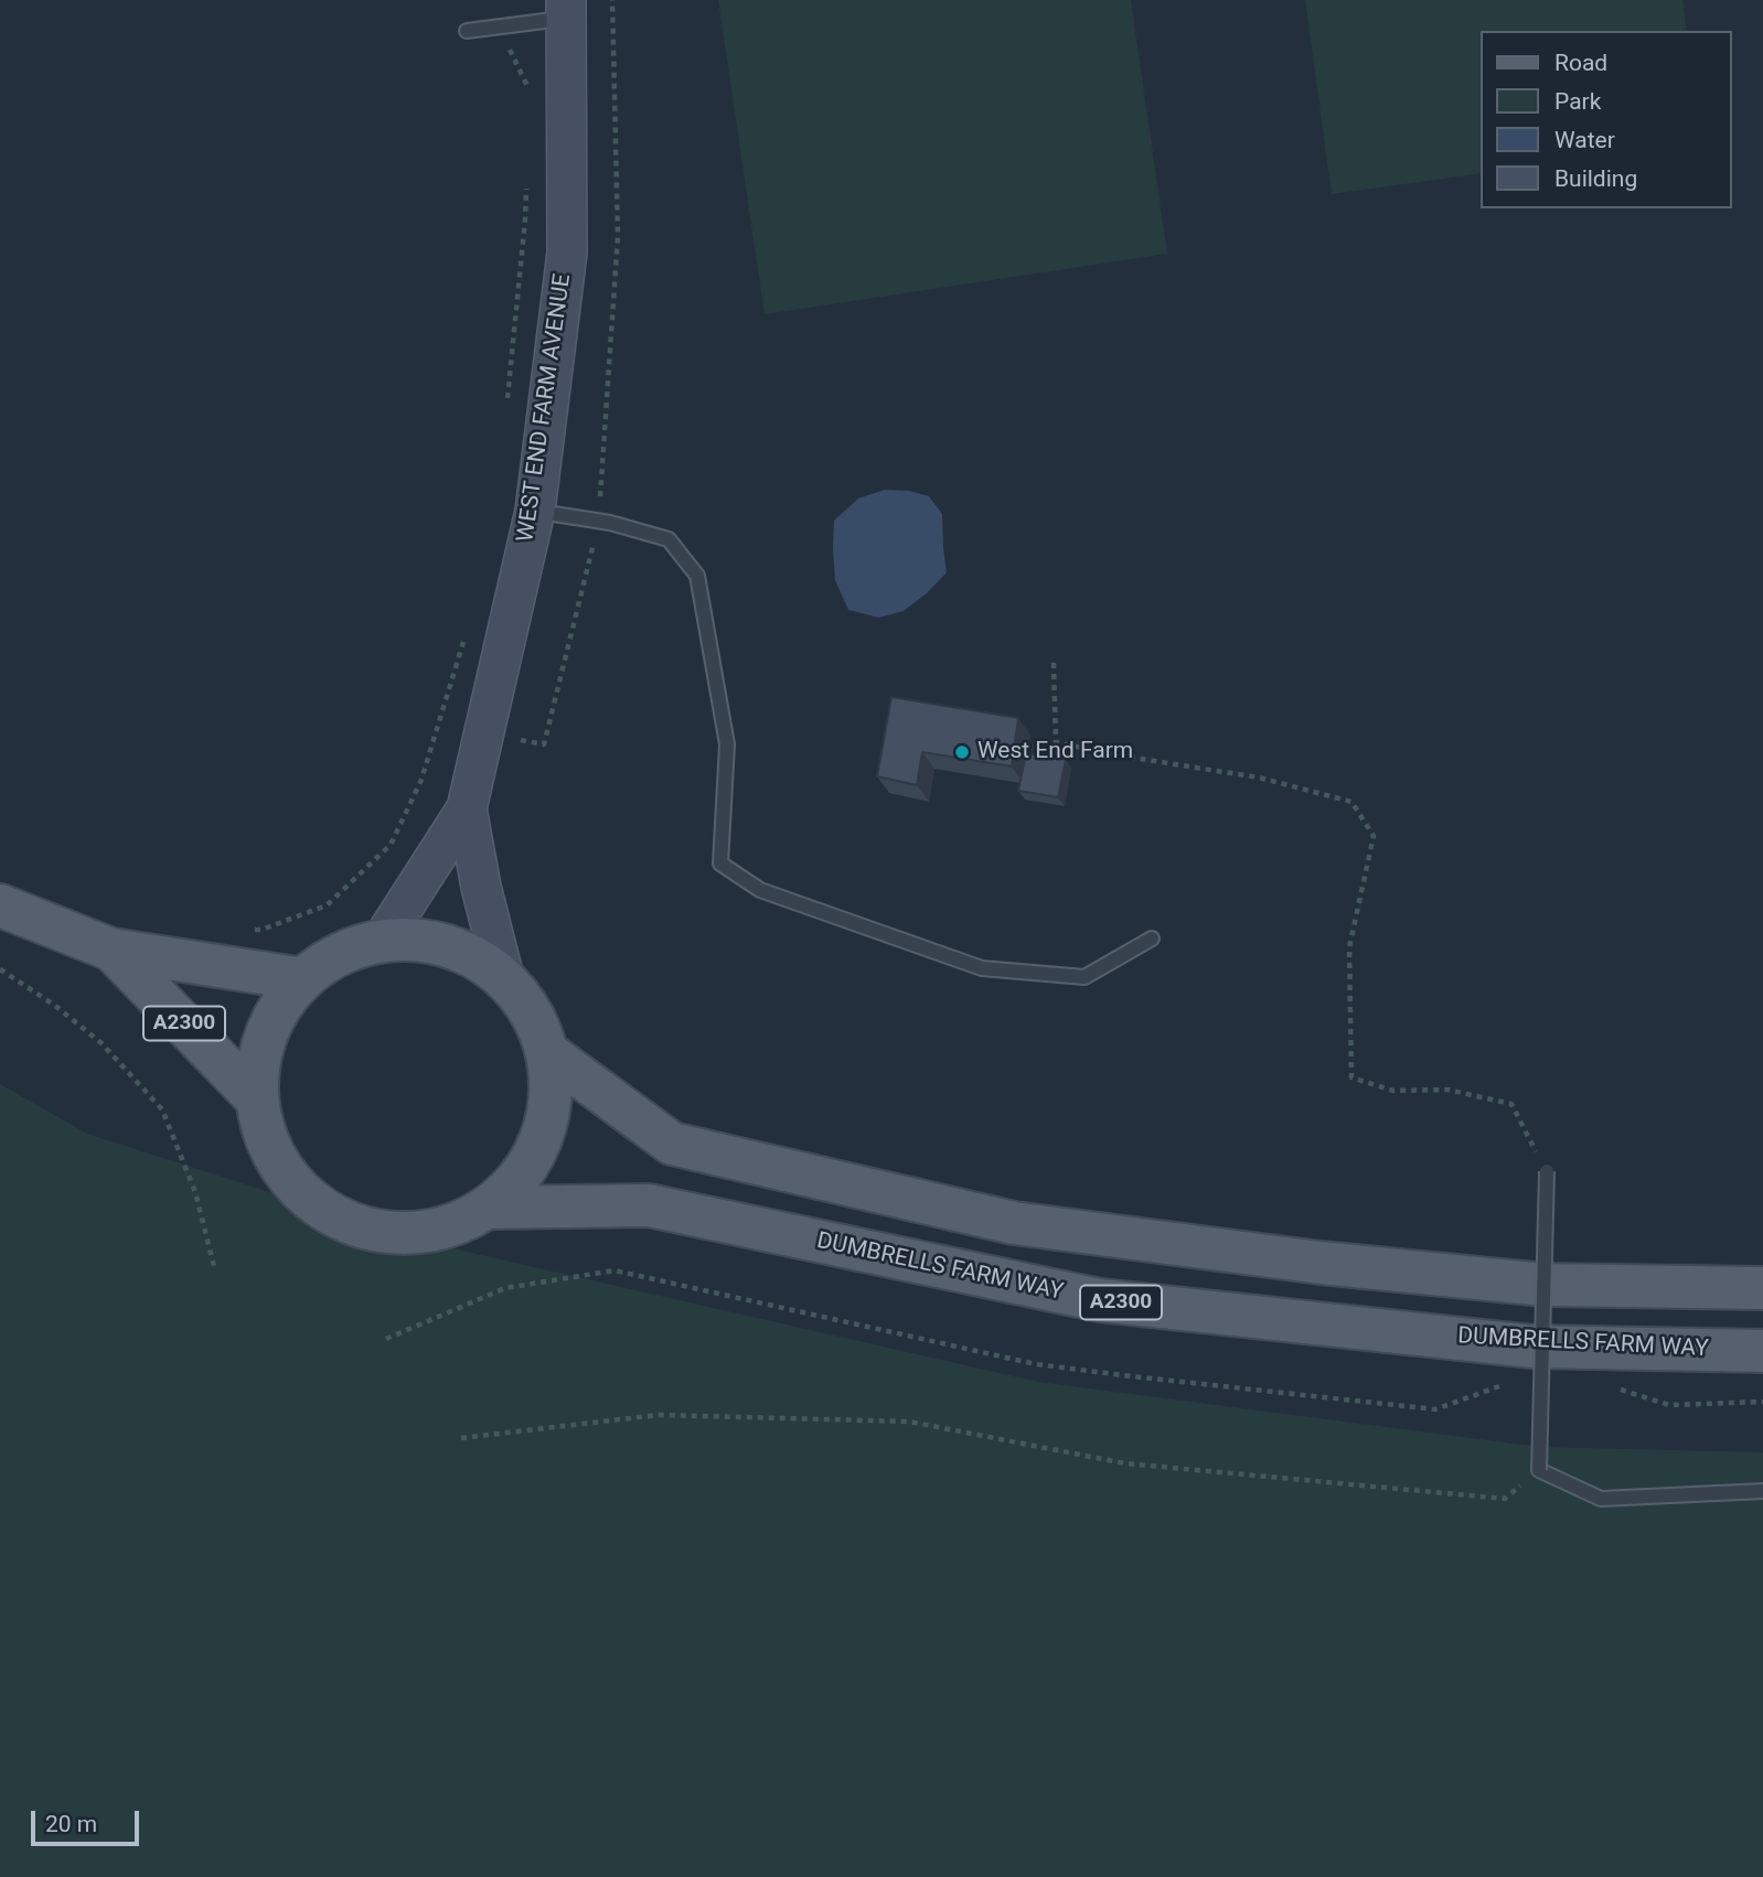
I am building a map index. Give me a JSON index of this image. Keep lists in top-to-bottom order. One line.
{"streets":{"main road":["A2300","DUMBRELLS FARM WAY"],"street":["WEST END FARM AVENUE"]},"places":["West End Farm"],"legend":["Road","Park","Water","Building"],"scale_bar":"20 m"}
